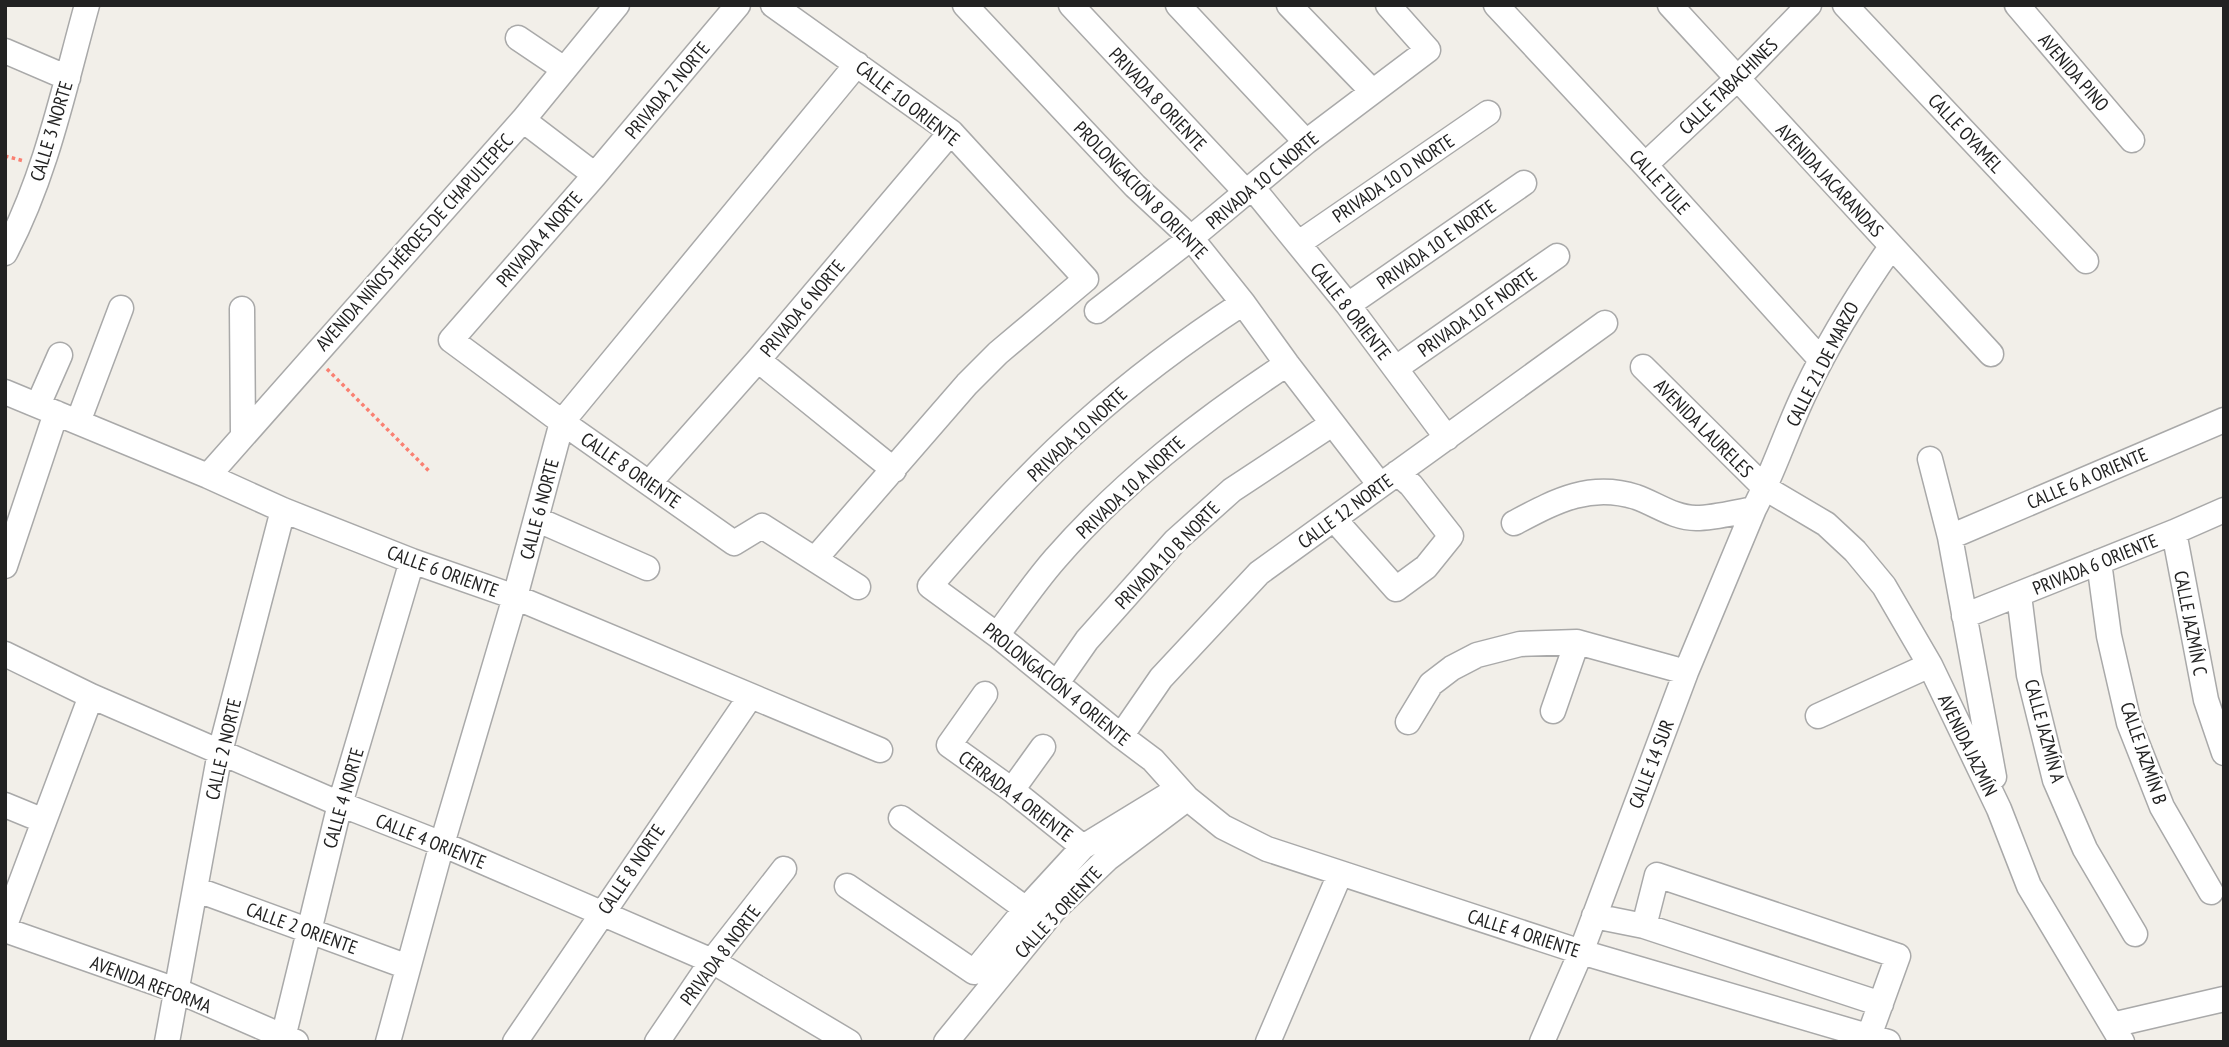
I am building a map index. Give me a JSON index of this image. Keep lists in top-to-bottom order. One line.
{"streets":{"street":["AVENIDA PINO","CALLE TABACHINES","PRIVADA 2 NORTE","PRIVADA 8 ORIENTE","CALLE 10 ORIENTE","CALLE 3 NORTE","CALLE OYAMEL","PRIVADA 10 D NORTE","PRIVADA 10 C NORTE","AVENIDA JACARANDAS","CALLE TULE","PROLONGACIÓN 8 ORIENTE","PRIVADA 4 NORTE","AVENIDA NIÑOS HÉROES DE CHAPULTEPEC","PRIVADA 10 E NORTE","PRIVADA 6 NORTE","CALLE 8 ORIENTE","PRIVADA 10 F NORTE","CALLE 21 DE MARZO","AVENIDA LAURELES","PRIVADA 10 NORTE","CALLE 6 A ORIENTE","PRIVADA 10 A NORTE","CALLE 6 NORTE","CALLE 12 NORTE","PRIVADA 10 B NORTE","PRIVADA 6 ORIENTE","CALLE 6 ORIENTE","CALLE JAZMÍN C","PROLONGACIÓN 4 ORIENTE","CALLE JAZMÍN A","AVENIDA JAZMÍN","CALLE 2 NORTE","CALLE JAZMÍN B","CALLE 14 SUR","CERRADA 4 ORIENTE","CALLE 4 NORTE","CALLE 4 ORIENTE","CALLE 8 NORTE","CALLE 3 ORIENTE","CALLE 2 ORIENTE","PRIVADA 8 NORTE","AVENIDA REFORMA"]},"crossings":[["CALLE TABACHINES","AVENIDA JACARANDAS"],["CALLE TABACHINES","CALLE TULE"],["PRIVADA 2 NORTE","PRIVADA 4 NORTE"],["PRIVADA 8 ORIENTE","PRIVADA 10 C NORTE"],["PRIVADA 8 ORIENTE","CALLE 8 ORIENTE"],["CALLE 10 ORIENTE","PRIVADA 6 NORTE"],["CALLE 10 ORIENTE","CALLE 6 NORTE"],["PRIVADA 10 D NORTE","CALLE 8 ORIENTE"],["PRIVADA 10 C NORTE","PROLONGACIÓN 8 ORIENTE"],["PRIVADA 10 C NORTE","CALLE 8 ORIENTE"],["AVENIDA JACARANDAS","CALLE 21 DE MARZO"],["CALLE TULE","CALLE 21 DE MARZO"],["PROLONGACIÓN 8 ORIENTE","PRIVADA 10 NORTE"],["PROLONGACIÓN 8 ORIENTE","PRIVADA 10 A NORTE"],["PROLONGACIÓN 8 ORIENTE","CALLE 12 NORTE"],["PROLONGACIÓN 8 ORIENTE","PRIVADA 10 B NORTE"],["PRIVADA 4 NORTE","AVENIDA NIÑOS HÉROES DE CHAPULTEPEC"],["PRIVADA 4 NORTE","CALLE 8 ORIENTE"],["AVENIDA NIÑOS HÉROES DE CHAPULTEPEC","CALLE 6 ORIENTE"],["PRIVADA 10 E NORTE","CALLE 8 ORIENTE"],["PRIVADA 6 NORTE","CALLE 8 ORIENTE"],["CALLE 8 ORIENTE","PRIVADA 10 F NORTE"],["CALLE 8 ORIENTE","CALLE 6 NORTE"],["CALLE 8 ORIENTE","CALLE 12 NORTE"],["CALLE 21 DE MARZO","AVENIDA LAURELES"],["CALLE 21 DE MARZO","AVENIDA JAZMÍN"],["CALLE 21 DE MARZO","CALLE 14 SUR"],["AVENIDA LAURELES","AVENIDA JAZMÍN"],["AVENIDA LAURELES","CALLE 14 SUR"],["PRIVADA 10 NORTE","PROLONGACIÓN 4 ORIENTE"],["PRIVADA 10 A NORTE","PROLONGACIÓN 4 ORIENTE"],["CALLE 6 NORTE","CALLE 6 ORIENTE"],["CALLE 6 NORTE","CALLE 4 ORIENTE"],["CALLE 6 NORTE","CALLE 2 ORIENTE"],["CALLE 12 NORTE","PROLONGACIÓN 4 ORIENTE"],["PRIVADA 10 B NORTE","PROLONGACIÓN 4 ORIENTE"],["PRIVADA 6 ORIENTE","CALLE JAZMÍN C"],["PRIVADA 6 ORIENTE","CALLE JAZMÍN A"],["PRIVADA 6 ORIENTE","CALLE JAZMÍN B"],["CALLE 6 ORIENTE","CALLE 2 NORTE"],["CALLE 6 ORIENTE","CALLE 4 NORTE"],["CALLE 6 ORIENTE","CALLE 8 NORTE"],["PROLONGACIÓN 4 ORIENTE","CALLE 4 ORIENTE"],["PROLONGACIÓN 4 ORIENTE","CALLE 3 ORIENTE"],["AVENIDA JAZMÍN","CALLE 14 SUR"],["CALLE 2 NORTE","CALLE 4 ORIENTE"],["CALLE 2 NORTE","CALLE 2 ORIENTE"],["CALLE 2 NORTE","AVENIDA REFORMA"],["CALLE 14 SUR","CALLE 4 ORIENTE"],["CALLE 4 NORTE","CALLE 4 ORIENTE"],["CALLE 4 NORTE","CALLE 2 ORIENTE"],["CALLE 4 NORTE","AVENIDA REFORMA"],["CALLE 4 ORIENTE","CALLE 8 NORTE"],["CALLE 4 ORIENTE","CALLE 3 ORIENTE"],["CALLE 4 ORIENTE","PRIVADA 8 NORTE"]]}
